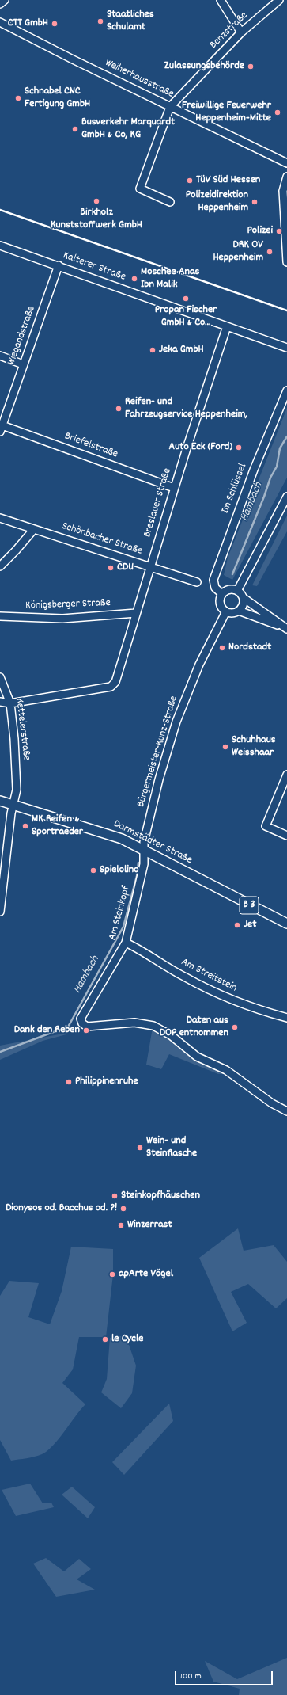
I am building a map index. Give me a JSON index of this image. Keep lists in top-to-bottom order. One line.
{"streets":{"main road":["Darmstädter Straße","B 3"],"street":["Benzstraße","Weiherhausstraße","Kalterer Straße","Wiegandstraße","Briefelstraße","Im Schlüssel","Breslauer Straße","Schönbacher Straße","Königsberger Straße","Kettelerstraße","Bürgermeister-Kunz-Straße","Am Steinkopf","Am Streitstein"]},"crossings":[["Benzstraße","Weiherhausstraße"],["Kalterer Straße","Wiegandstraße"],["Kalterer Straße","Breslauer Straße"],["Wiegandstraße","Briefelstraße"],["Briefelstraße","Breslauer Straße"],["Im Schlüssel","Bürgermeister-Kunz-Straße"],["Breslauer Straße","Schönbacher Straße"],["Breslauer Straße","Königsberger Straße"],["Breslauer Straße","Kettelerstraße"],["Kettelerstraße","Darmstädter Straße"],["Bürgermeister-Kunz-Straße","Darmstädter Straße"],["Bürgermeister-Kunz-Straße","Am Steinkopf"],["Darmstädter Straße","Am Steinkopf"],["Am Steinkopf","Am Streitstein"]],"water":["Hambach"],"places":["Staatliches Schulamt","CTT GmbH","Zulassungsbehörde","Schnabel CNC Fertigung GmbH","Freiwillige Feuerwehr Heppenheim-Mitte","Busverkehr Marquardt GmbH & Co, KG","TüV Süd Hessen","Birkholz Kunststoffwerk GmbH","Polizeidirektion Heppenheim","Polizei","DRK OV Heppenheim","Moschee Anas Ibn Malik","Propan Fischer GmbH & Co...","Jeka GmbH","Reifen- und Fahrzeugservice Heppenheim,","Auto Eck (Ford)","CDU","Nordstadt","Schuhhaus Weisshaar","MK Reifen & Sportraeder","Spielolino","Jet","Daten aus DOP entnommen","Dank den Reben","Philippinenruhe","Wein- und Steinflasche","Steinkopfhäuschen","Dionysos od. Bacchus od. ?!","Winzerrast","apArte Vögel","le Cycle"],"scale_bar":"100 m"}
